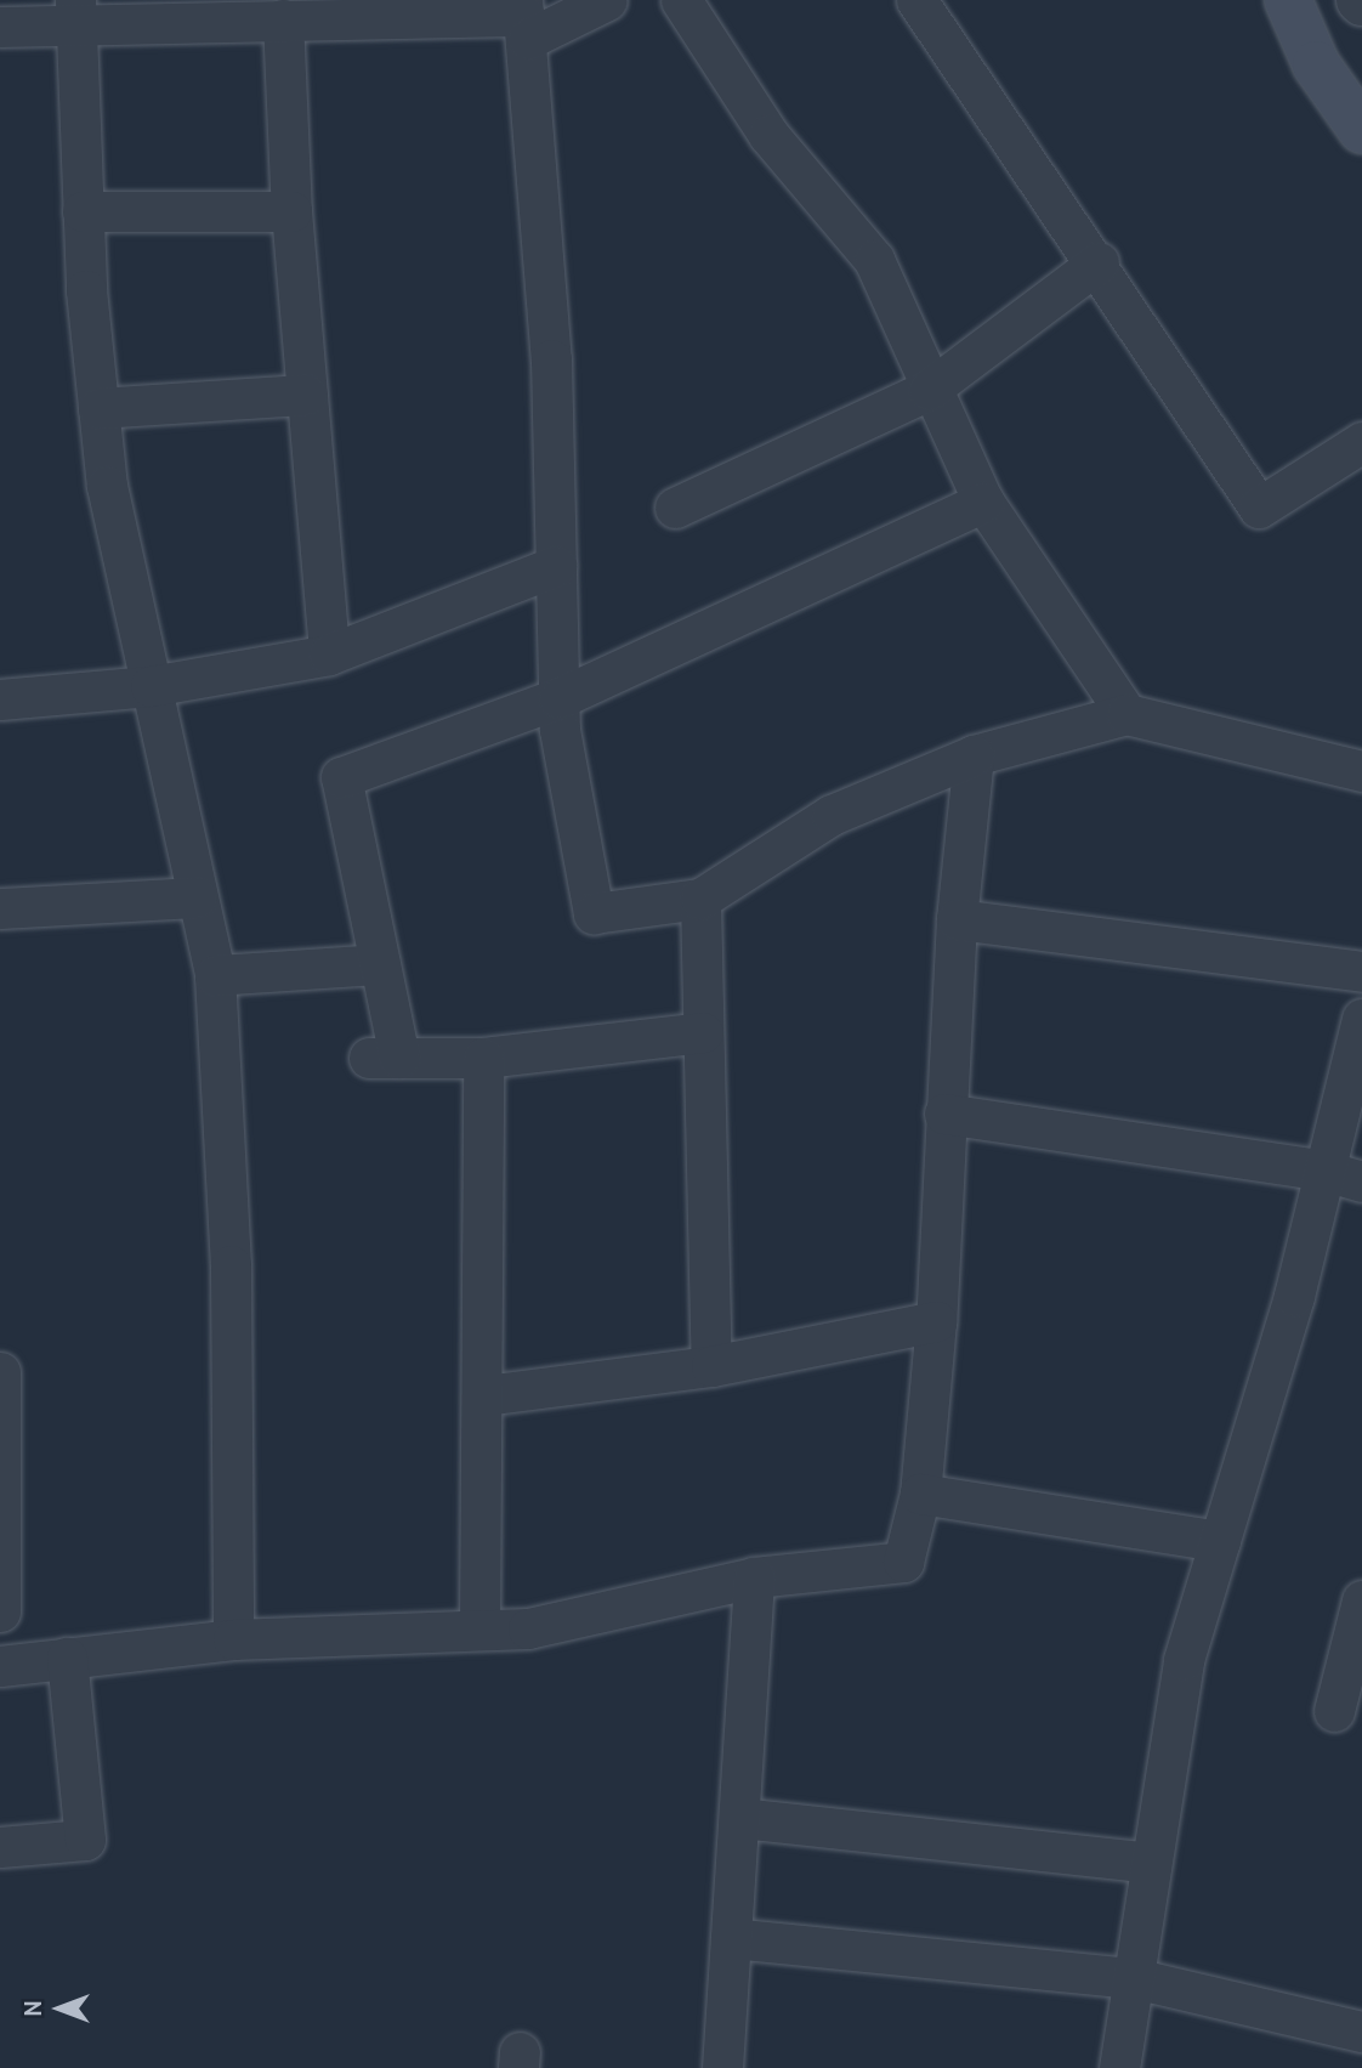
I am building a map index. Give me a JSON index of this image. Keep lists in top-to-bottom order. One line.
{"north":"left"}
